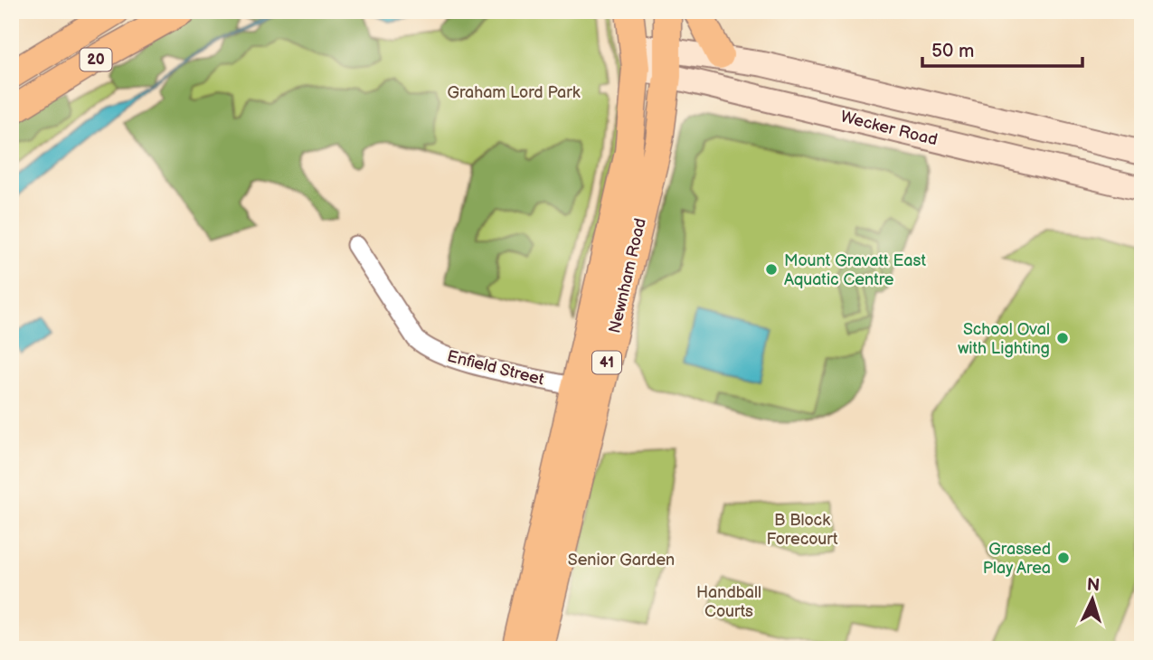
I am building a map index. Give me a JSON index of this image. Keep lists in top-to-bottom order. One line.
{"streets":{"main road":["20","Newnham Road","41"],"street":["Wecker Road","Enfield Street"]},"crossings":[["Wecker Road","Newnham Road"],["Newnham Road","Enfield Street"]],"parks":["Graham Lord Park","B Block Forecourt","Senior Garden","Handball Courts"],"places":["Mount Gravatt East Aquatic Centre","School Oval with Lighting","Grassed Play Area"],"scale_bar":"50 m","north":"top"}
